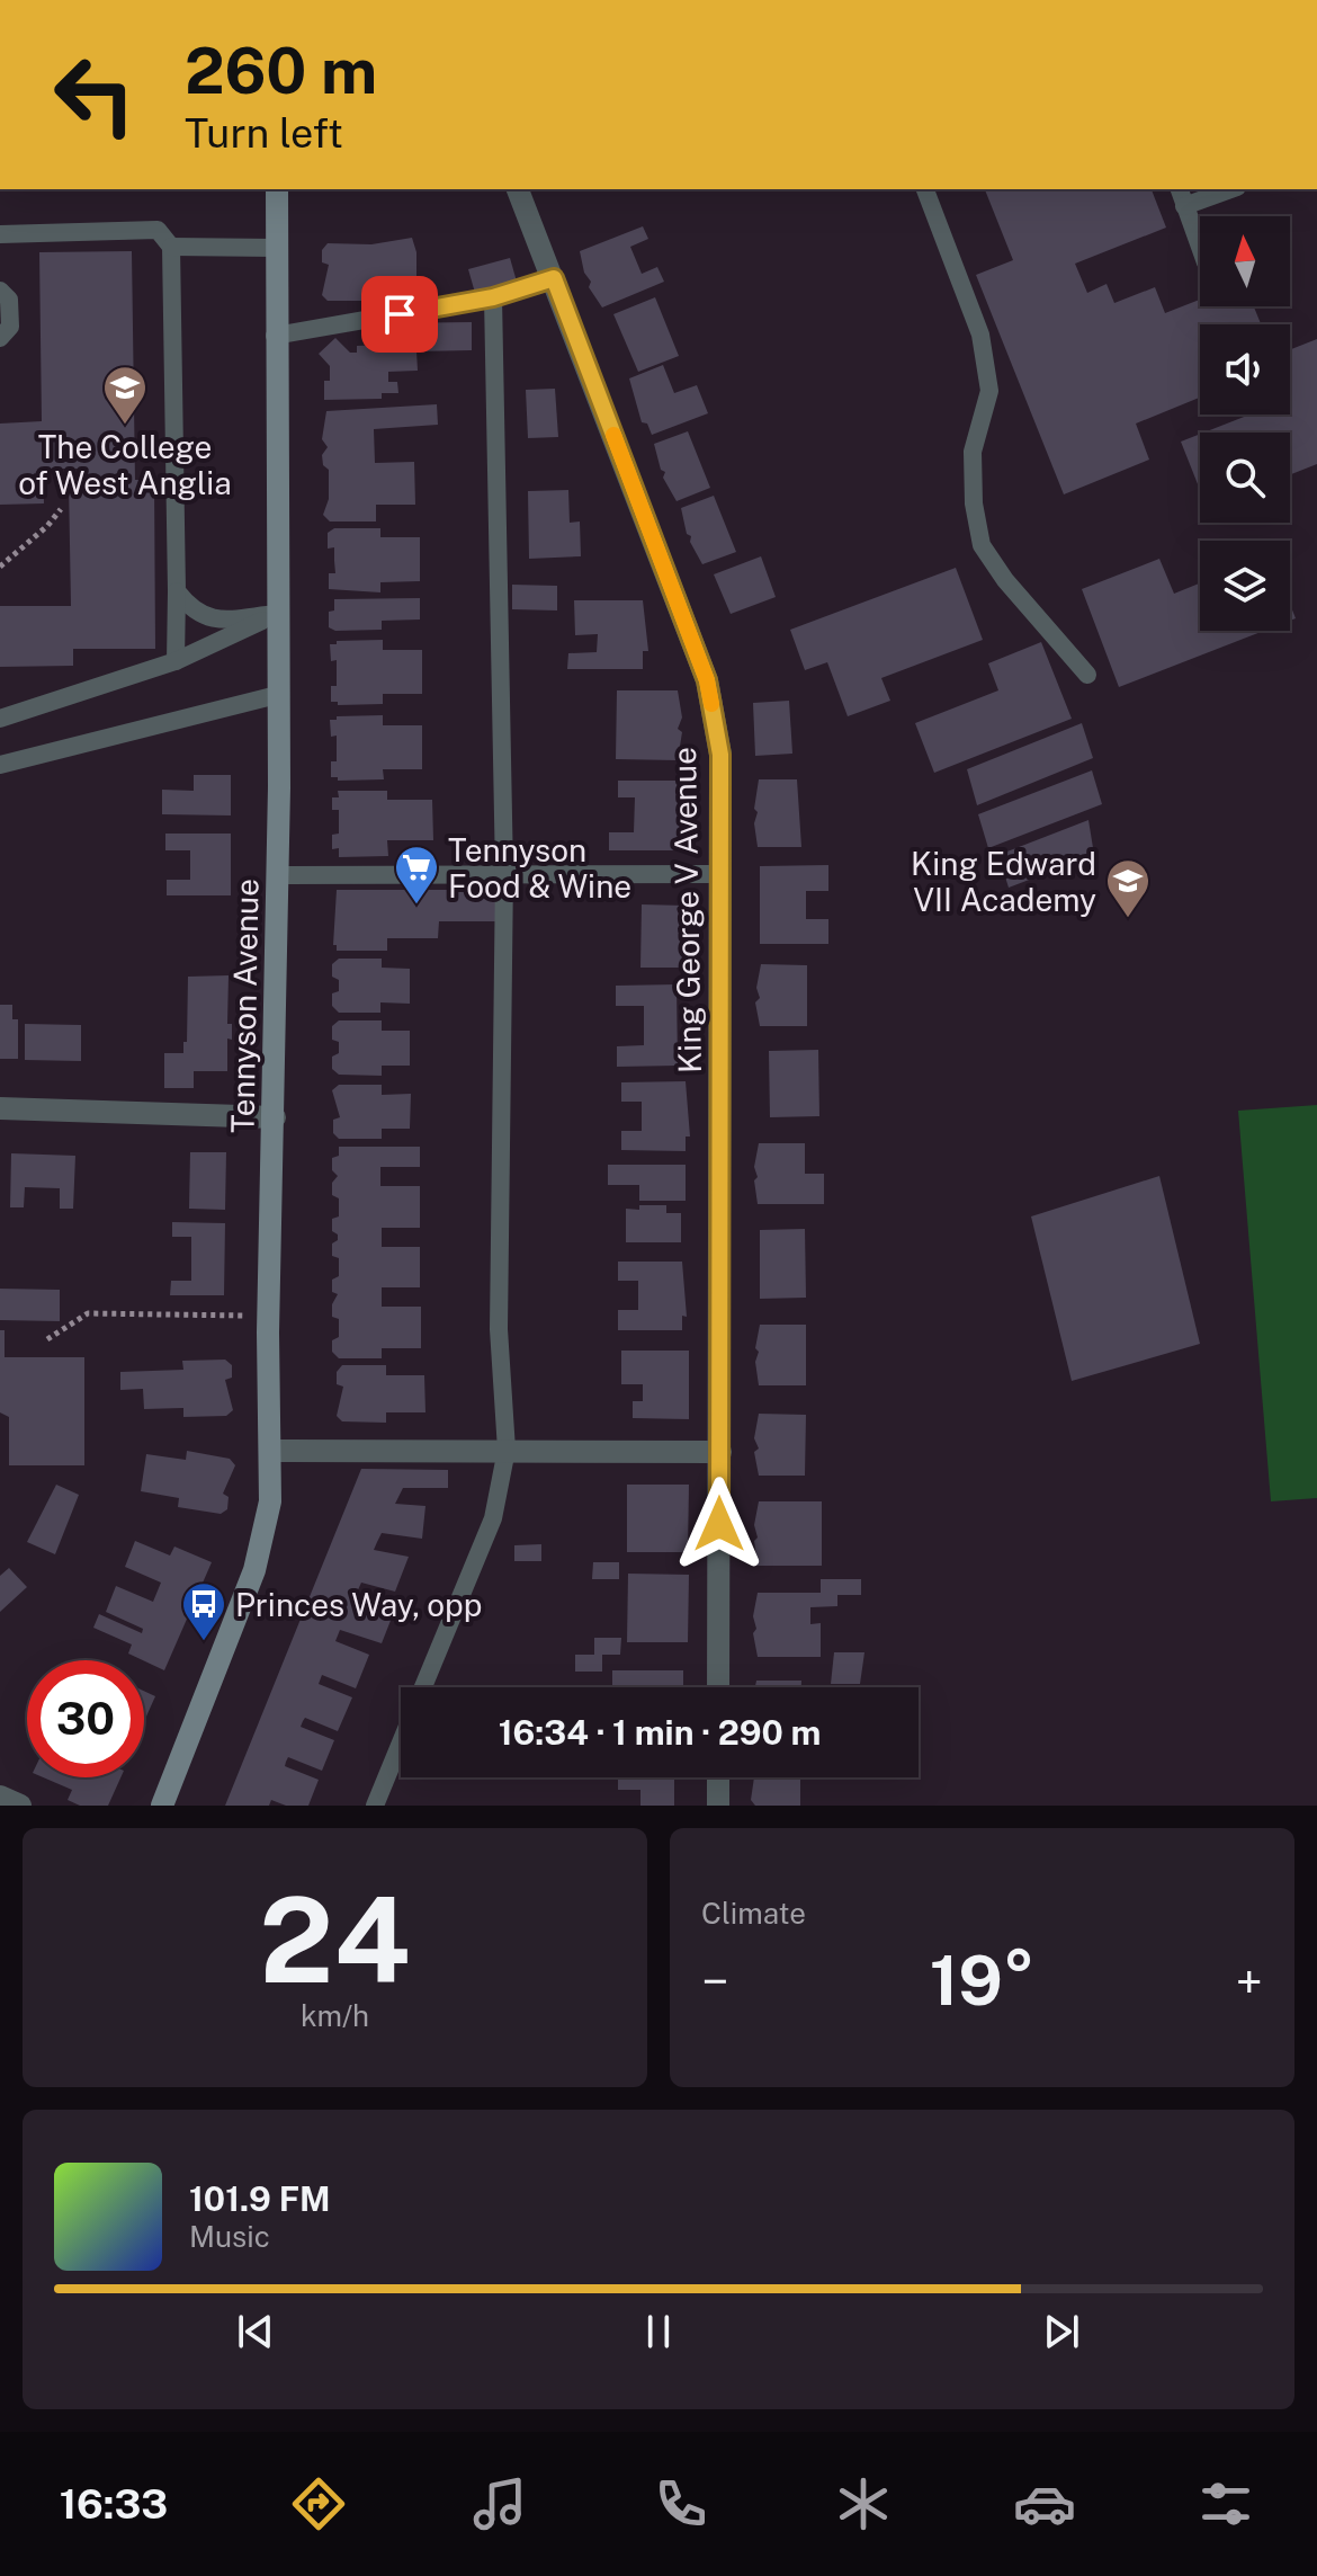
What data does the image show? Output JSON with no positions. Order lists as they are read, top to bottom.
{
  "streets": {
    "main road": ["Tennyson Avenue"],
    "street": ["King George V Avenue"]
  },
  "places": {
    "school or university": ["The College of West Anglia", "King Edward VII Academy"],
    "supermarket": ["Tennyson Food & Wine"],
    "bus stop": ["Princes Way, opp"]
  },
  "north": "top",
  "page": {
    "turn": ["260 m", "Turn left"],
    "limit": "30",
    "trip": "16:34 · 1 min · 290 m",
    "tile": [
      ["24", "km/h"],
      "Climate"
    ],
    "heat": ["−", "19°", "+"],
    "song": ["101.9 FM", "Music"],
    "tabs": "16:33"
  }
}
